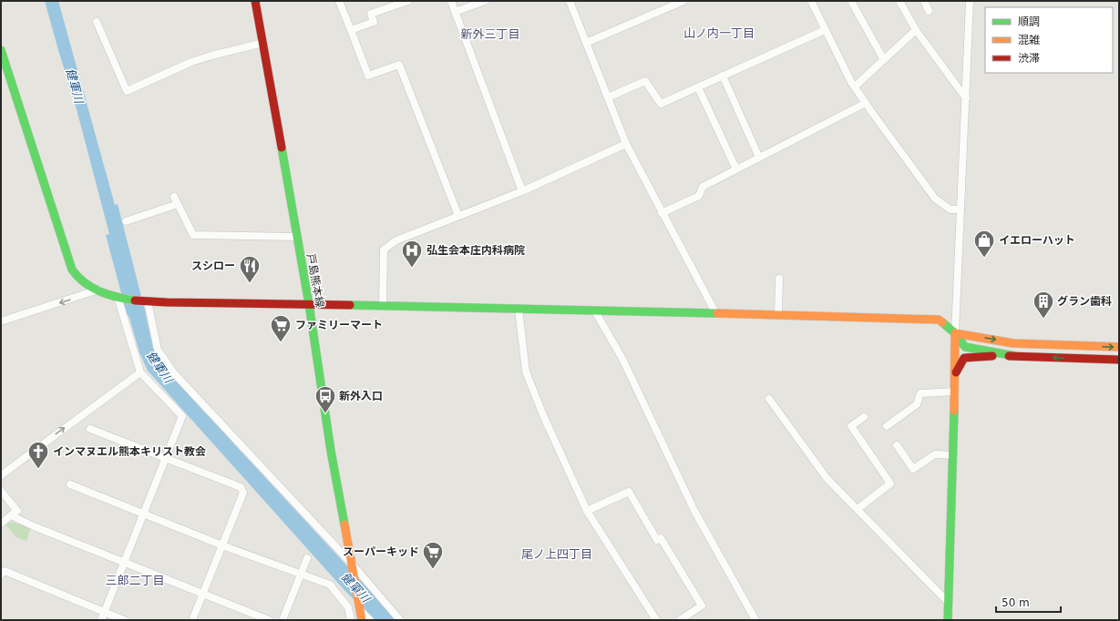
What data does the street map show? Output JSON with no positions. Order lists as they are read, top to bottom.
{
  "streets": {
    "street": ["戸島熊本線"]
  },
  "districts": [
    "山ノ内一丁目",
    "新外三丁目",
    "尾ノ上四丁目",
    "三郎二丁目"
  ],
  "water": ["健軍川"],
  "places": {
    "shop": ["イエローハット"],
    "hospital": ["弘生会本庄内科病院"],
    "restaurant": ["スシロー"],
    "building": ["グラン歯科"],
    "supermarket": ["ファミリーマート", "スーパーキッド"],
    "bus stop": ["新外入口"],
    "church": ["インマヌエル熊本キリスト教会"]
  },
  "legend": ["順調", "混雑", "渋滞"],
  "scale_bar": "50 m"
}
